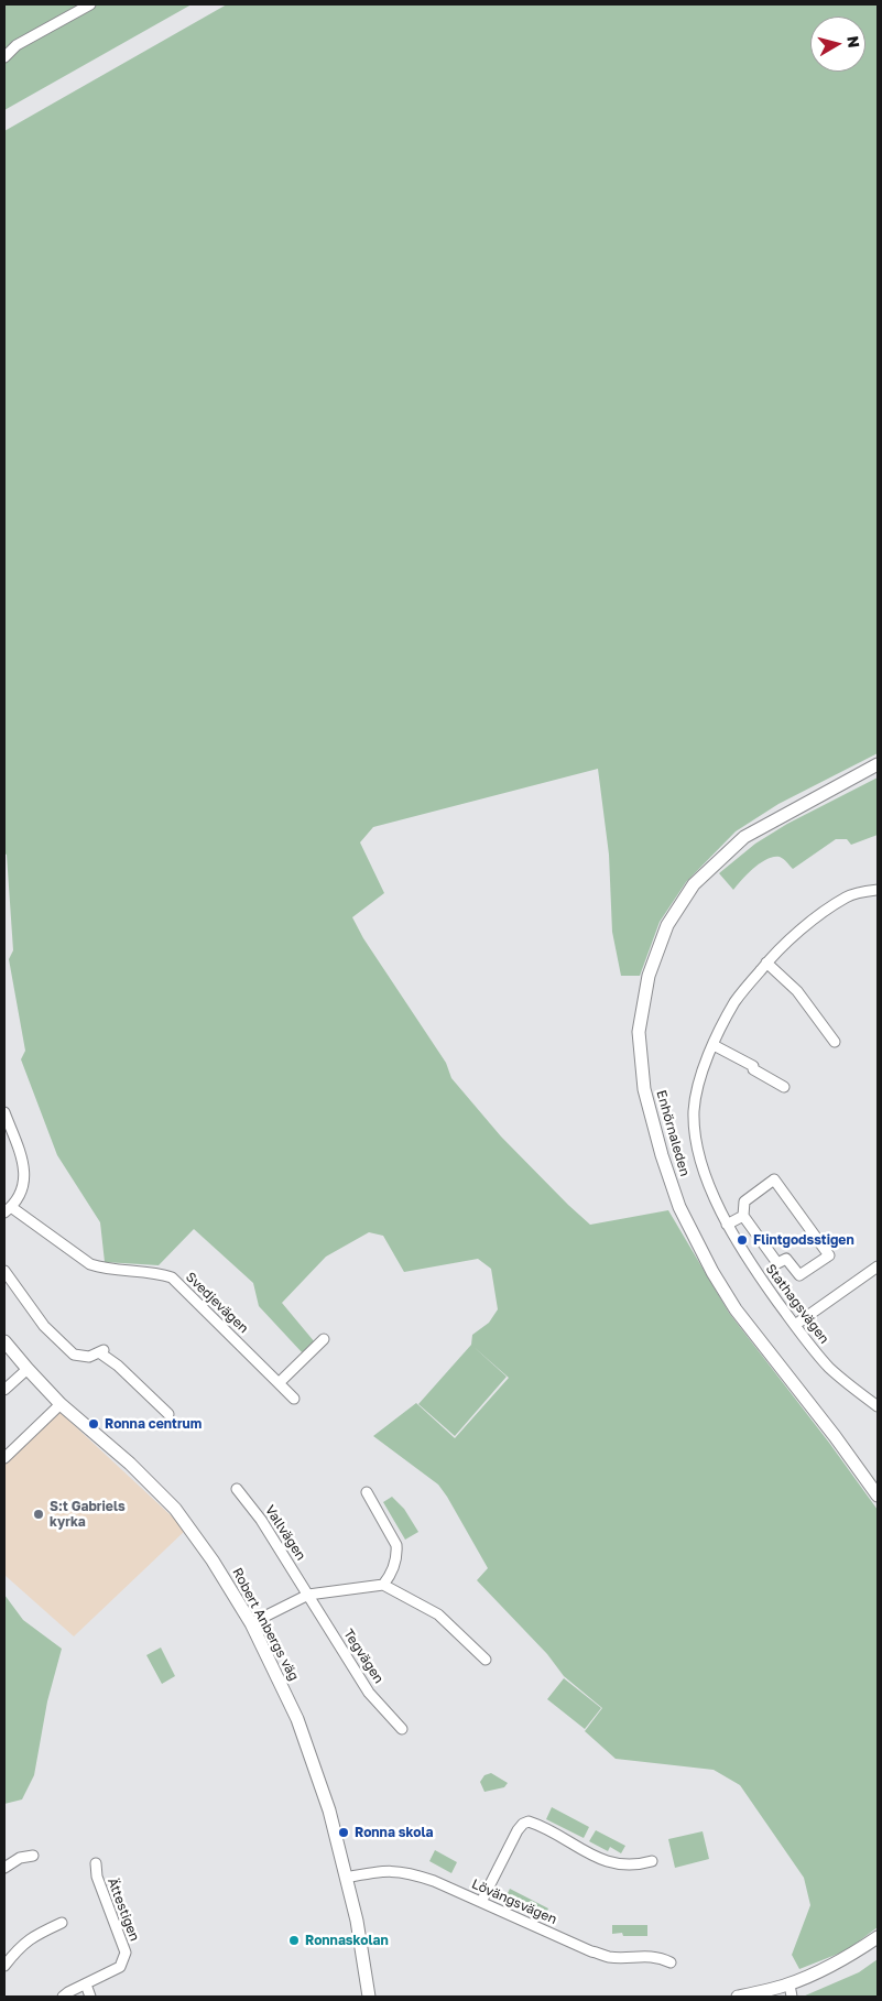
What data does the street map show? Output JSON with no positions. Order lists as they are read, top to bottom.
{
  "streets": {
    "street": [
      "Enhörnaleden",
      "Svedjevägen",
      "Stathagsvägen",
      "Vallvägen",
      "Robert Anbergs väg",
      "Tegvägen",
      "Lövängsvägen",
      "Ättestigen"
    ]
  },
  "crossings": [
    ["Vallvägen", "Tegvägen"],
    ["Robert Anbergs väg", "Lövängsvägen"]
  ],
  "places": [
    "Flintgodsstigen",
    "Ronna centrum",
    "S:t Gabriels kyrka",
    "Ronna skola",
    "Ronnaskolan"
  ],
  "north": "right"
}
